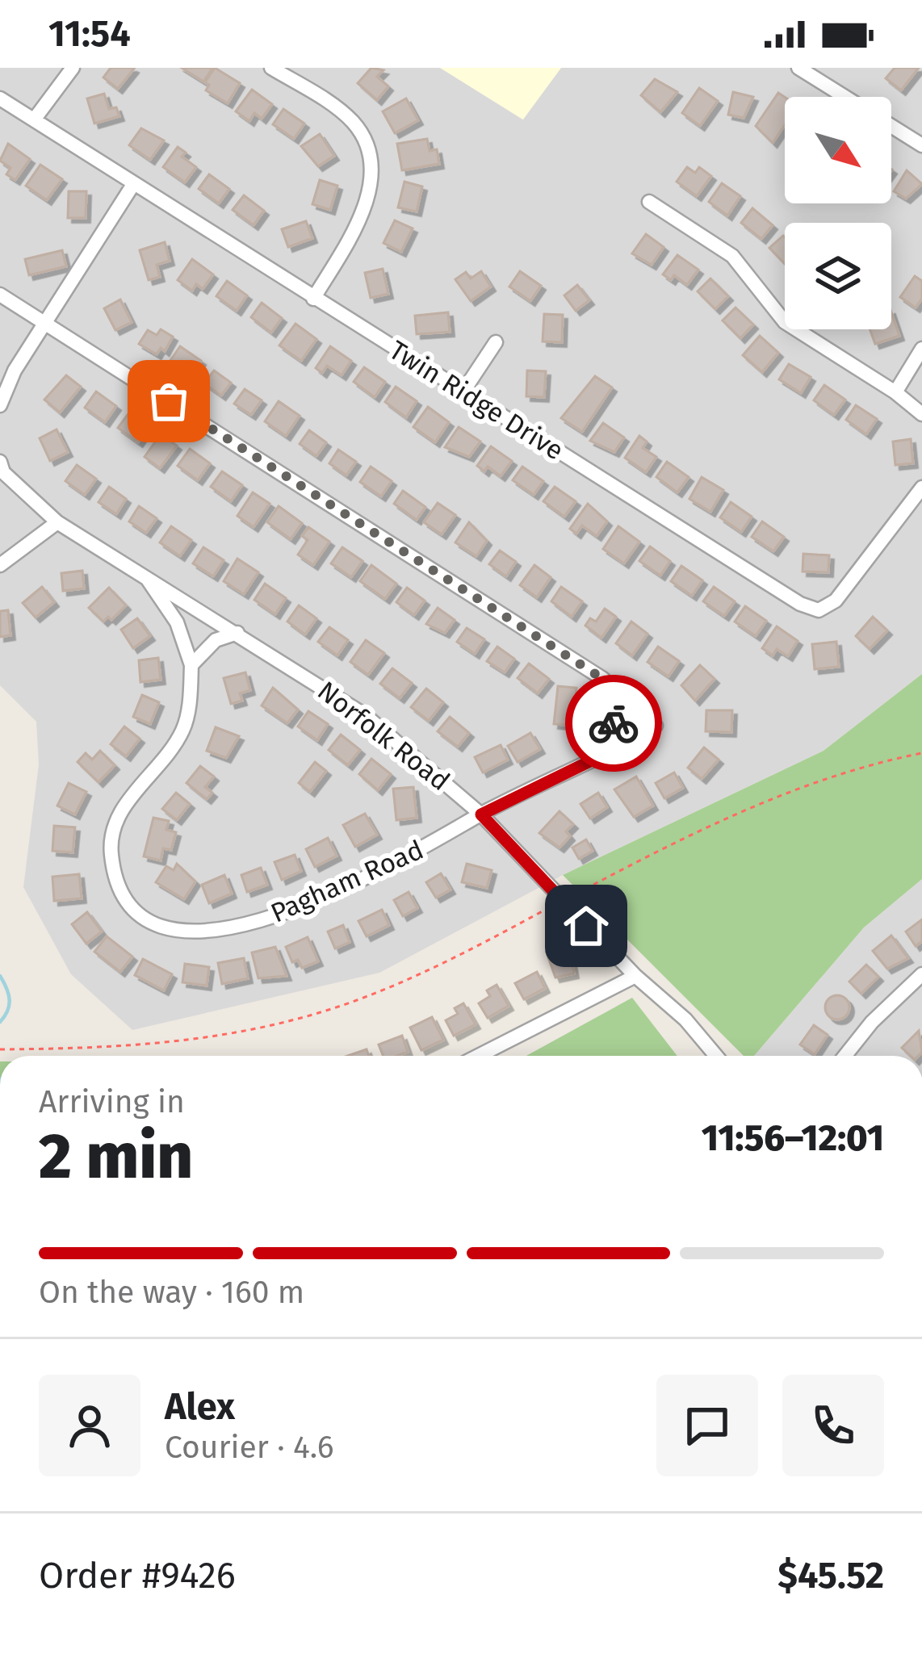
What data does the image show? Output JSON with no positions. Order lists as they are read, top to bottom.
{
  "streets": {
    "street": ["Twin Ridge Drive", "Norfolk Road", "Pagham Road"]
  },
  "crossings": [
    ["Norfolk Road", "Pagham Road"]
  ],
  "north": "bottom right",
  "page": {
    "status": "11:54",
    "heading": ["2 min", "Arriving in", "11:56–12:01"],
    "panel": [
      "Alex",
      "Courier · 4.6",
      "Order #9426",
      "$45.52"
    ],
    "bar": "On the way · 160 m"
  }
}
